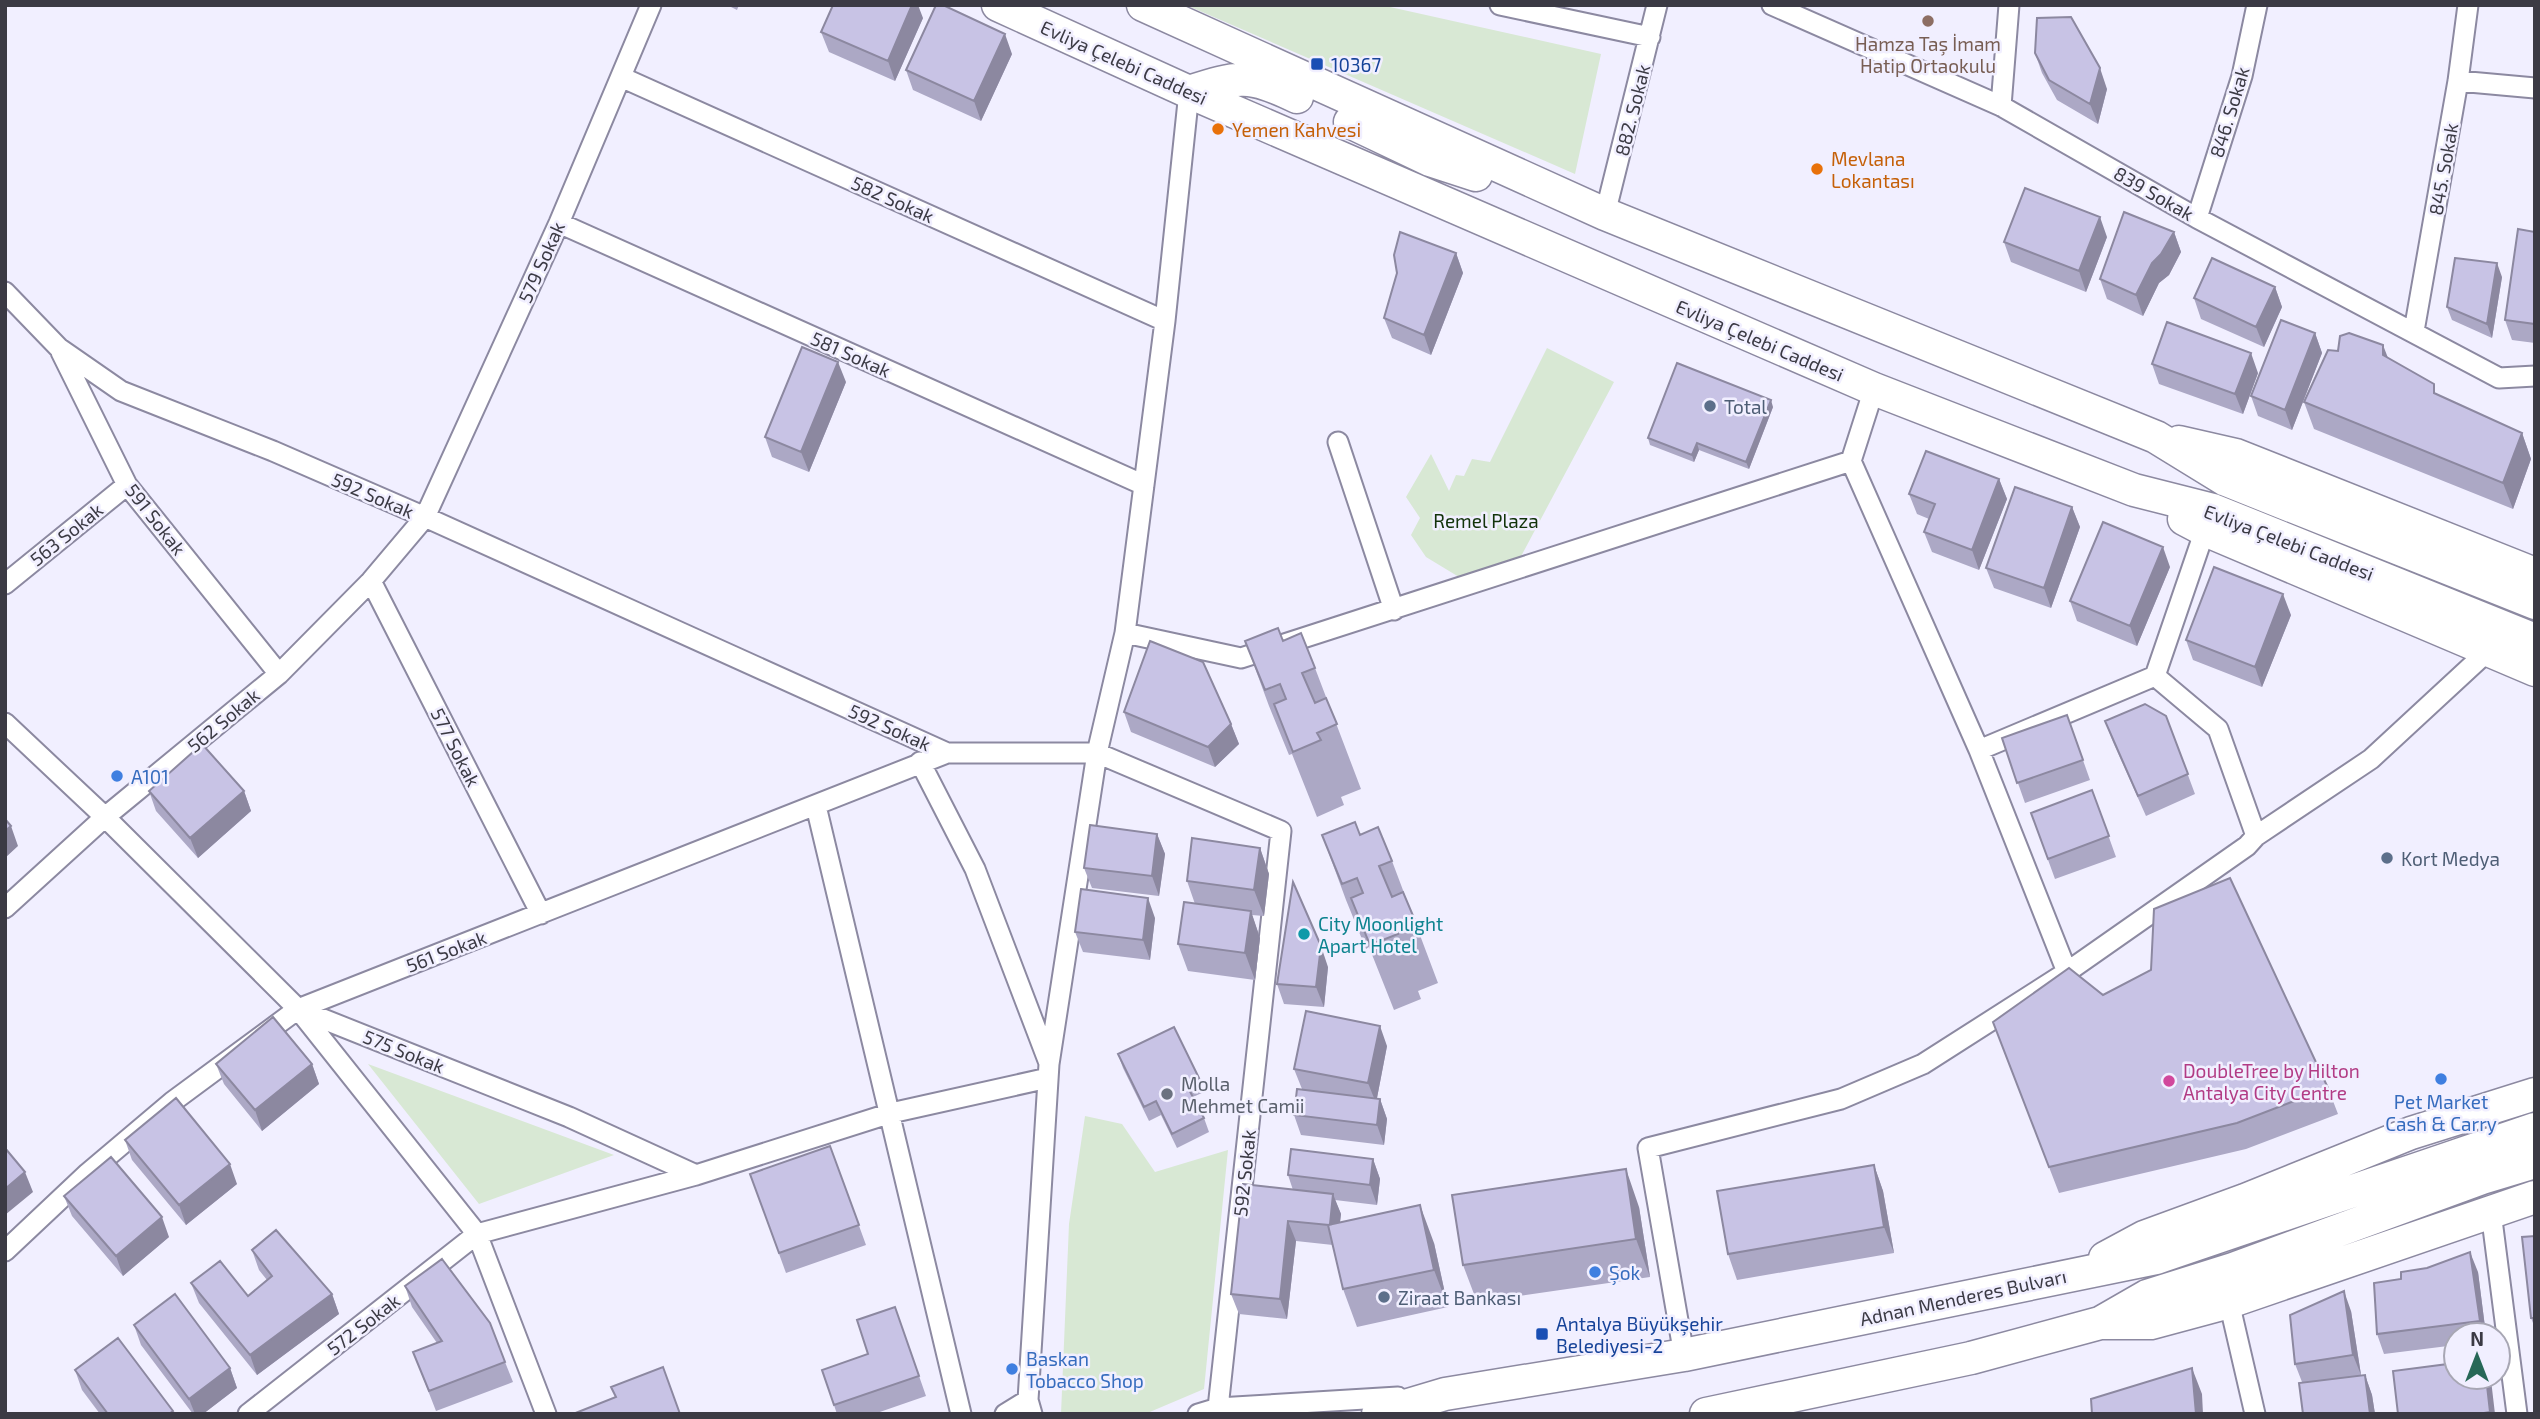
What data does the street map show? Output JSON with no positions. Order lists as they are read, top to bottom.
{
  "streets": {
    "main road": ["Evliya Çelebi Caddesi", "Adnan Menderes Bulvarı"],
    "street": [
      "882. Sokak",
      "846. Sokak",
      "845. Sokak",
      "839 Sokak",
      "582 Sokak",
      "579 Sokak",
      "581 Sokak",
      "592 Sokak",
      "591 Sokak",
      "563 Sokak",
      "562 Sokak",
      "577 Sokak",
      "561 Sokak",
      "575 Sokak",
      "572 Sokak"
    ]
  },
  "crossings": [
    ["Evliya Çelebi Caddesi", "882. Sokak"],
    ["846. Sokak", "839 Sokak"],
    ["845. Sokak", "839 Sokak"],
    ["582 Sokak", "579 Sokak"],
    ["579 Sokak", "581 Sokak"],
    ["579 Sokak", "592 Sokak"],
    ["579 Sokak", "562 Sokak"],
    ["592 Sokak", "591 Sokak"],
    ["592 Sokak", "562 Sokak"],
    ["592 Sokak", "561 Sokak"],
    ["591 Sokak", "563 Sokak"],
    ["591 Sokak", "562 Sokak"],
    ["562 Sokak", "577 Sokak"],
    ["562 Sokak", "575 Sokak"],
    ["577 Sokak", "561 Sokak"],
    ["561 Sokak", "575 Sokak"]
  ],
  "parks": ["Remel Plaza"],
  "places": {
    "other": [
      "Hamza Taş İmam Hatip Ortaokulu",
      "Yemen Kahvesi",
      "Mevlana Lokantası",
      "Total",
      "A101",
      "Kort Medya",
      "City Moonlight Apart Hotel",
      "Pet Market Cash & Carry",
      "DoubleTree by Hilton Antalya City Centre",
      "Molla Mehmet Camii",
      "Şok",
      "Ziraat Bankası",
      "Baskan Tobacco Shop"
    ],
    "transit": ["10367", "Antalya Büyükşehir Belediyesi-2"]
  },
  "north": "top"
}
